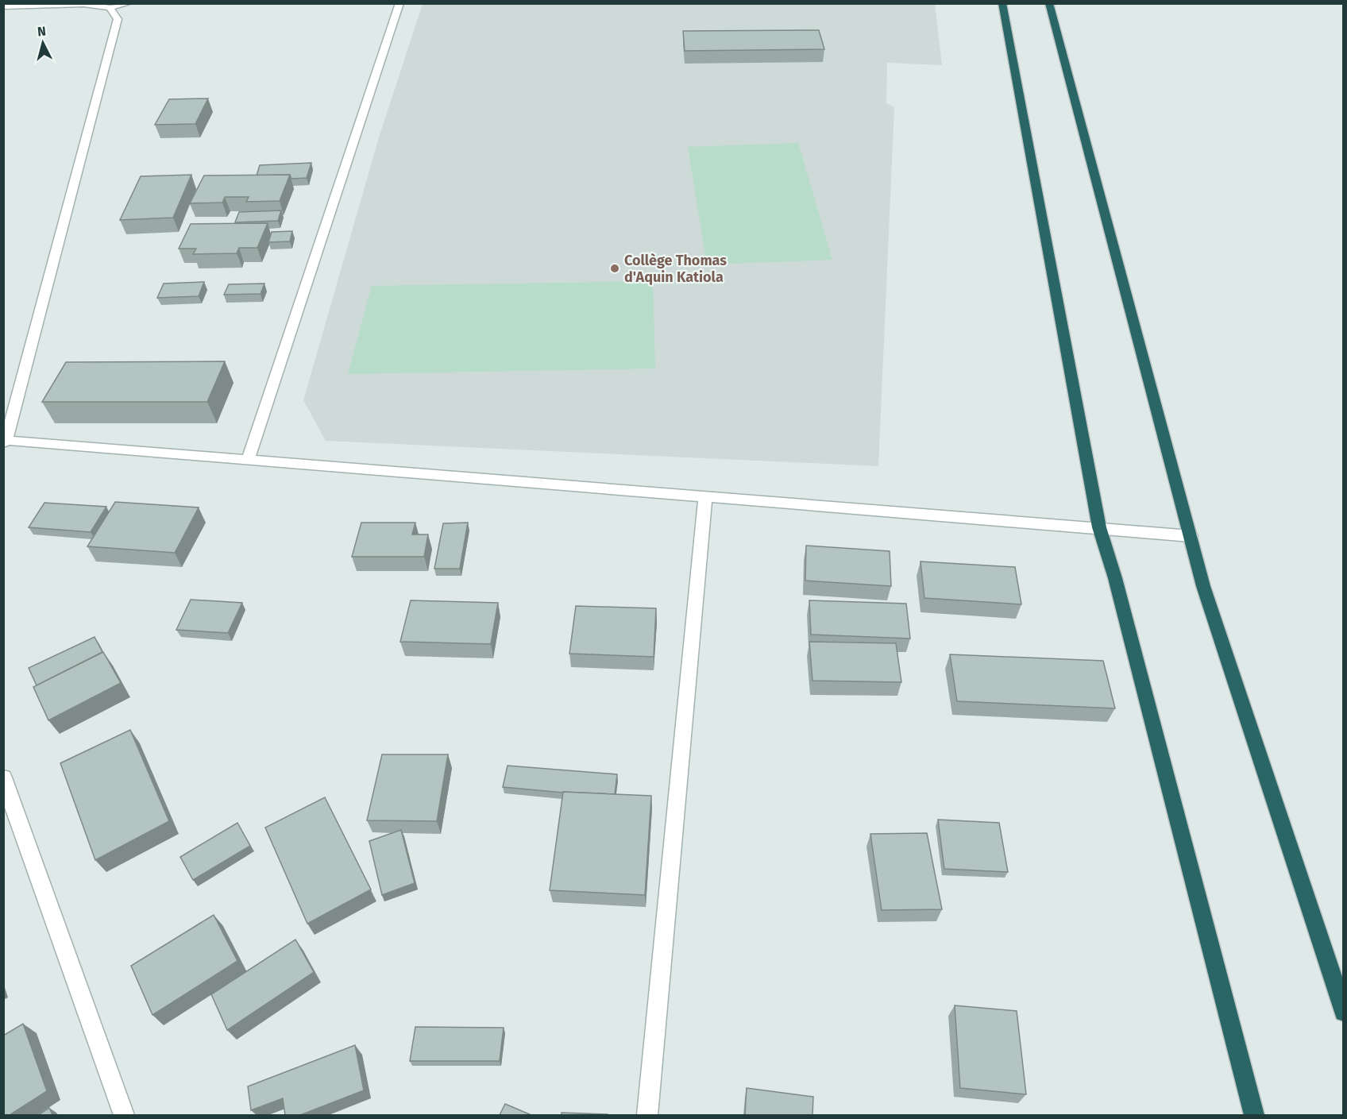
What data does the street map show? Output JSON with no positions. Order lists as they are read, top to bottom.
{
  "places": ["Collège Thomas d'Aquin Katiola"],
  "north": "top"
}
